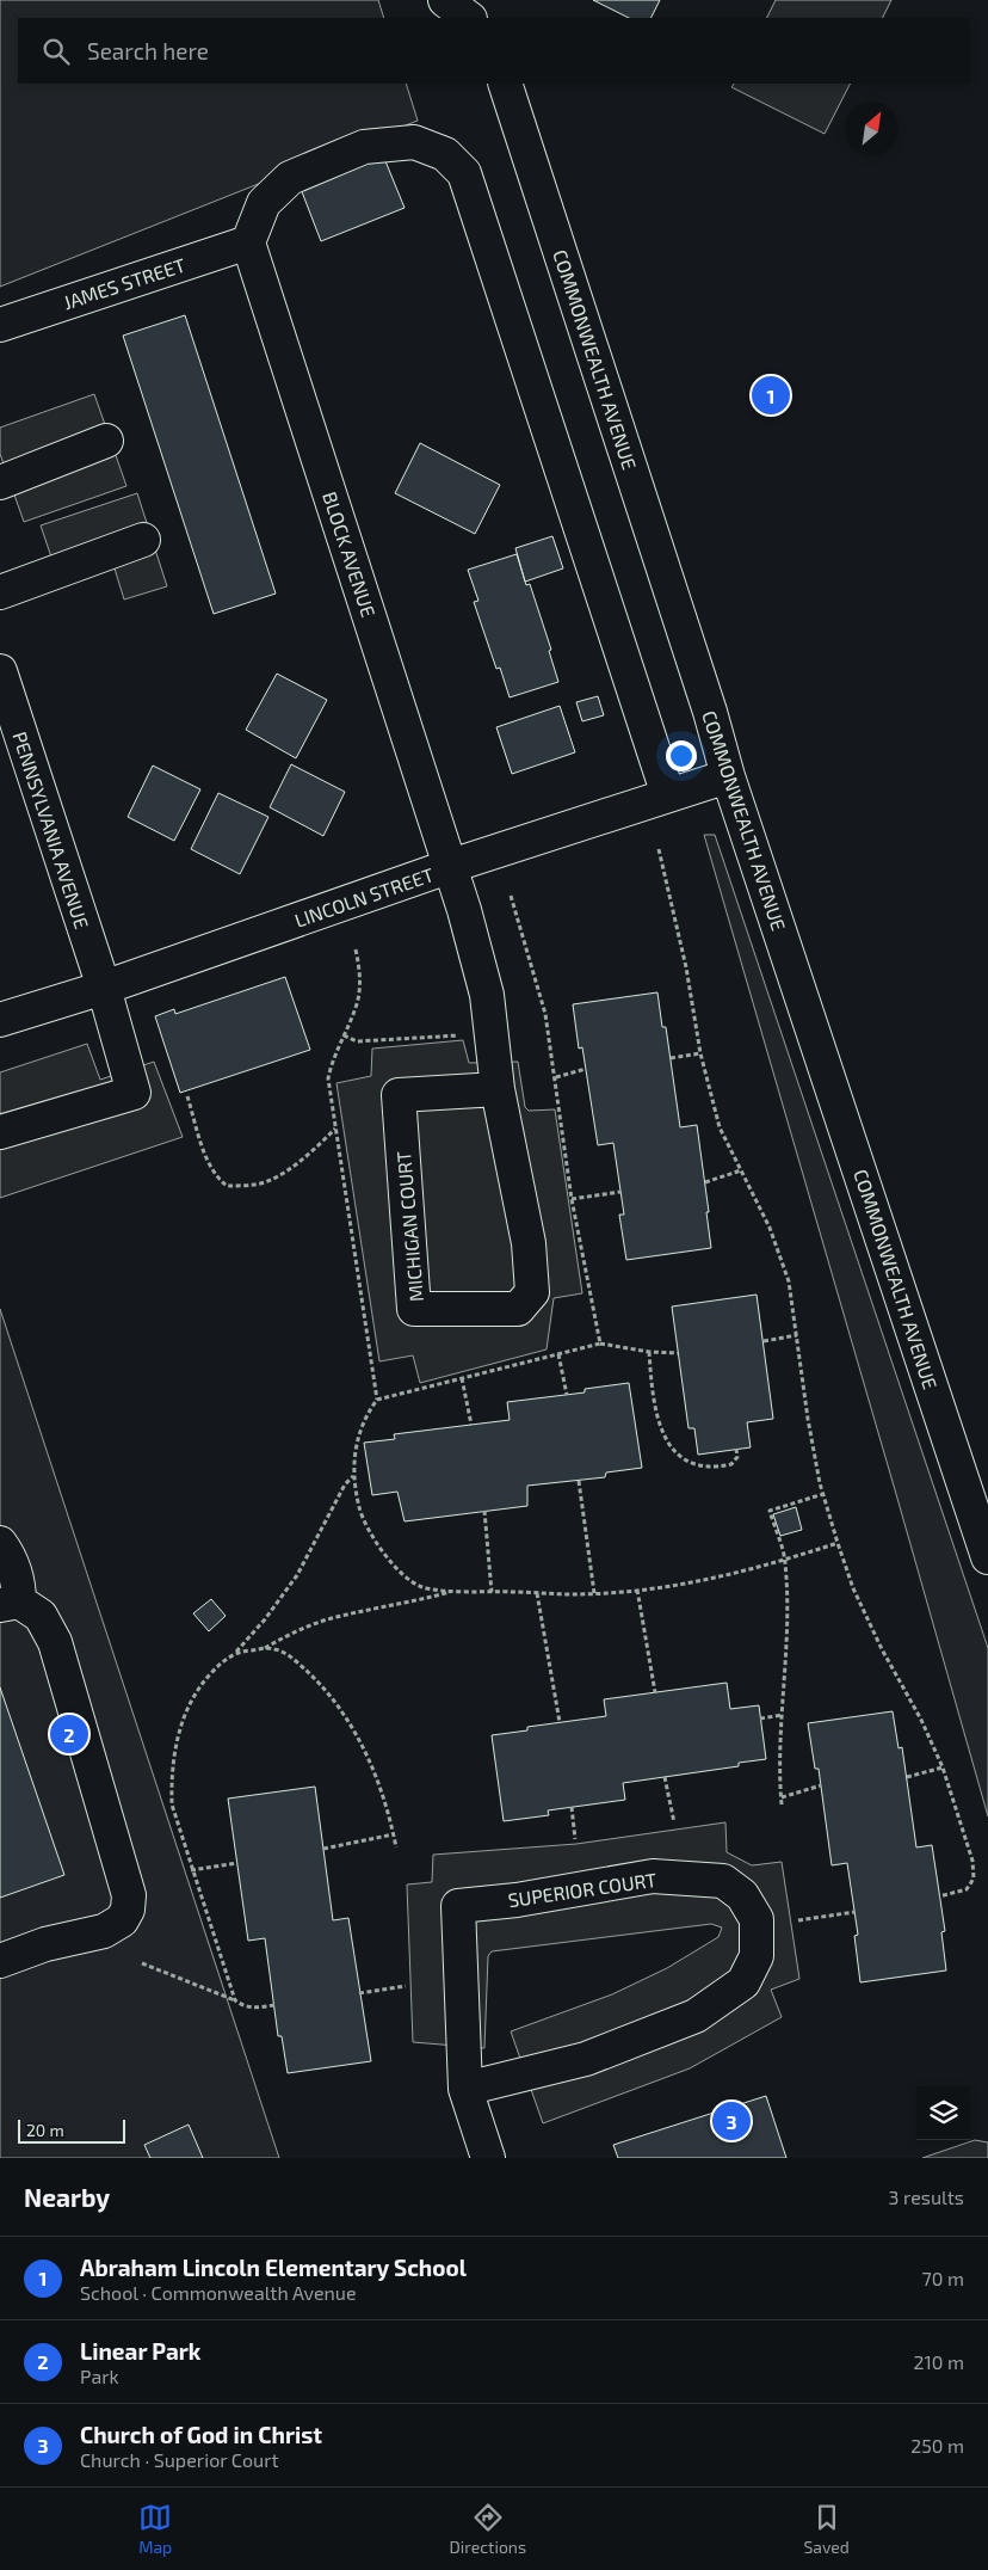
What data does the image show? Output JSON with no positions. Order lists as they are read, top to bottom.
{
  "streets": {
    "street": [
      "JAMES STREET",
      "COMMONWEALTH AVENUE",
      "BLOCK AVENUE",
      "PENNSYLVANIA AVENUE",
      "LINCOLN STREET",
      "MICHIGAN COURT",
      "SUPERIOR COURT"
    ]
  },
  "crossings": [
    ["JAMES STREET", "BLOCK AVENUE"],
    ["COMMONWEALTH AVENUE", "LINCOLN STREET"],
    ["BLOCK AVENUE", "LINCOLN STREET"],
    ["BLOCK AVENUE", "MICHIGAN COURT"],
    ["PENNSYLVANIA AVENUE", "LINCOLN STREET"],
    ["LINCOLN STREET", "MICHIGAN COURT"]
  ],
  "scale_bar": "20 m",
  "north": "top right",
  "page": {
    "search": "Search here",
    "pins": ["1", "2", "3"],
    "scale": "20 m",
    "heading": ["Nearby", "3 results"],
    "list": [
      {
        "mark": "1",
        "name": "Abraham Lincoln Elementary School",
        "note": "School · Commonwealth Avenue",
        "value": "70 m"
      },
      {
        "mark": "2",
        "name": "Linear Park",
        "note": "Park",
        "value": "210 m"
      },
      {
        "mark": "3",
        "name": "Church of God in Christ",
        "note": "Church · Superior Court",
        "value": "250 m"
      }
    ],
    "nav": ["Map", "Directions", "Saved"]
  }
}
